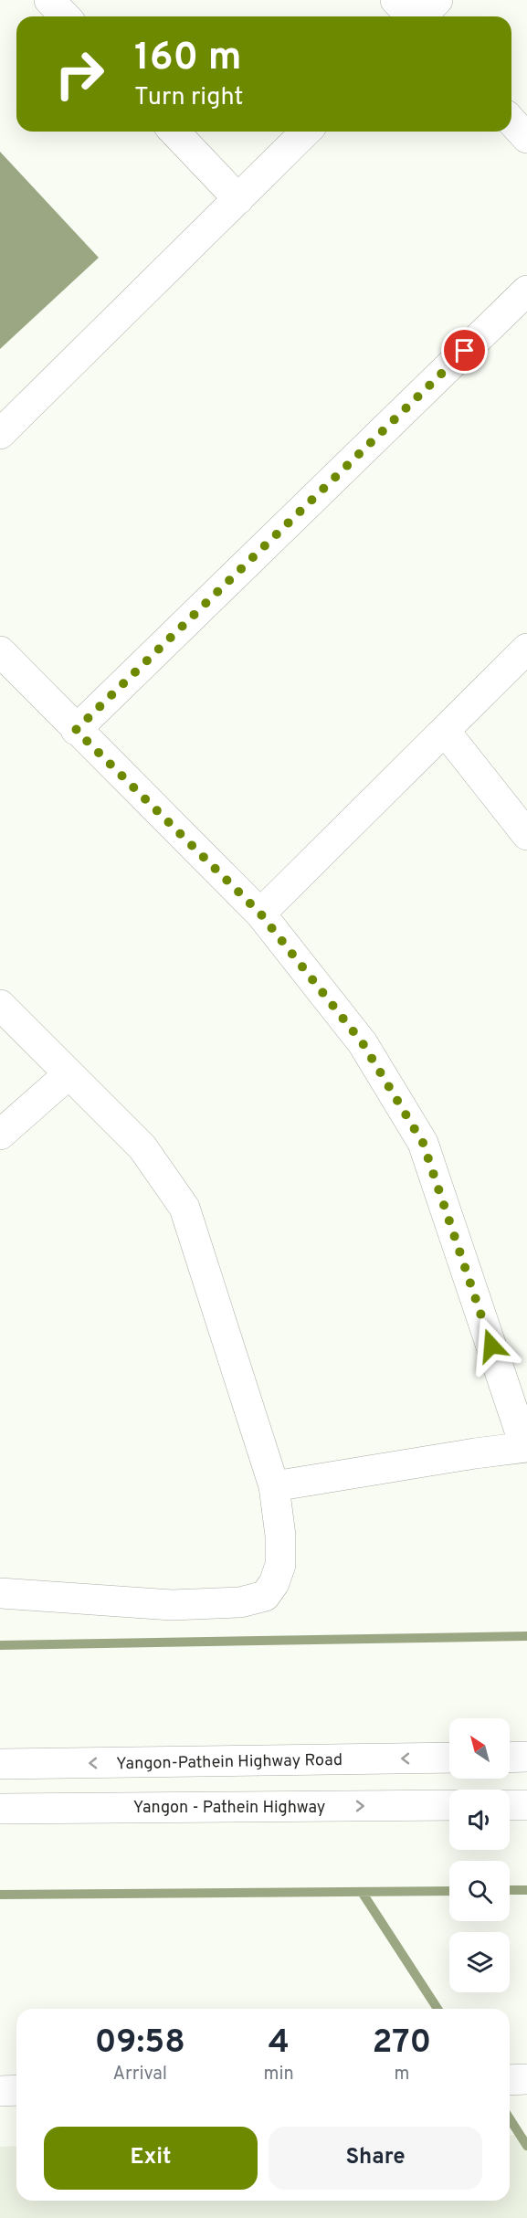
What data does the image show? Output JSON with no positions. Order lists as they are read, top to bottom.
{
  "streets": {
    "street": ["Yangon-Pathein Highway Road", "Yangon - Pathein Highway"]
  },
  "one_way": ["Yangon-Pathein Highway Road", "Yangon - Pathein Highway"],
  "north": "top left",
  "page": {
    "turn": ["160 m", "Turn right"],
    "eta": [
      "09:58",
      "Arrival",
      "4",
      "min",
      "270",
      "m"
    ],
    "buttons": ["Exit", "Share"]
  }
}
